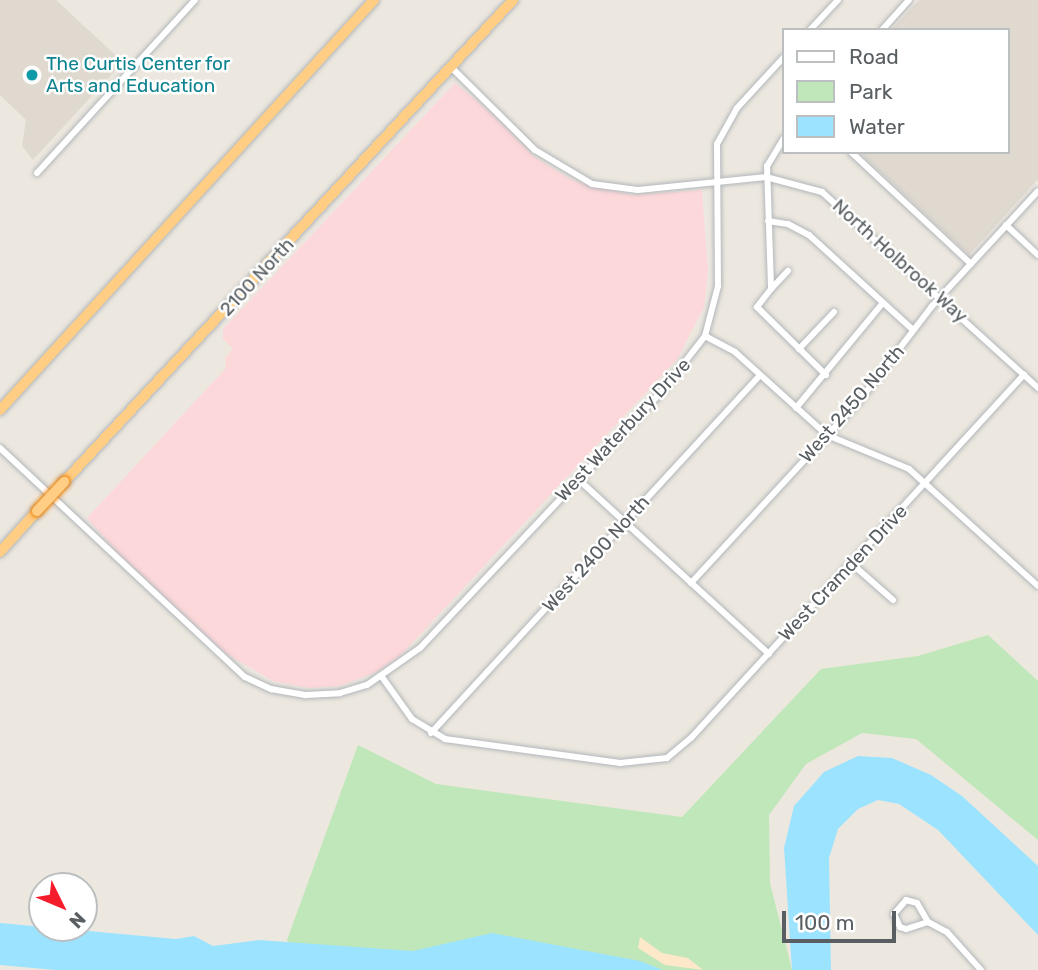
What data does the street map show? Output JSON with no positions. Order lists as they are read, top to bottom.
{
  "streets": {
    "highway": ["2100 North"],
    "street": [
      "North Holbrook Way",
      "West 2450 North",
      "West Waterbury Drive",
      "West 2400 North",
      "West Cramden Drive"
    ]
  },
  "crossings": [
    ["North Holbrook Way", "2100 North"],
    ["North Holbrook Way", "West 2450 North"],
    ["North Holbrook Way", "West Waterbury Drive"],
    ["North Holbrook Way", "West Cramden Drive"],
    ["West 2400 North", "West Cramden Drive"]
  ],
  "places": ["The Curtis Center for Arts and Education"],
  "legend": ["Road", "Park", "Water"],
  "scale_bar": "100 m",
  "north": "bottom right"
}
